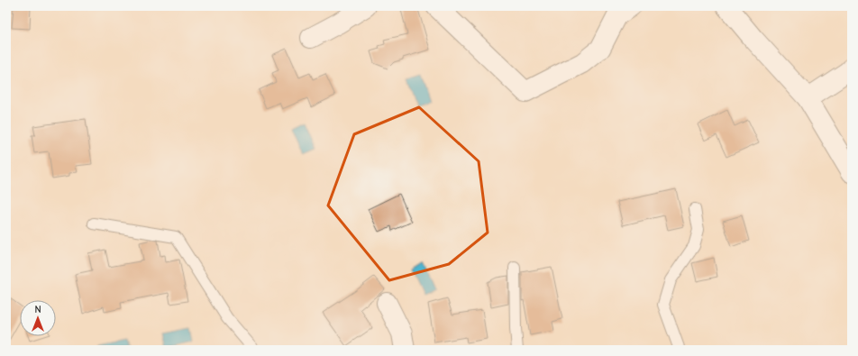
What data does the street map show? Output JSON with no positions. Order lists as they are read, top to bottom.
{
  "north": "top"
}
